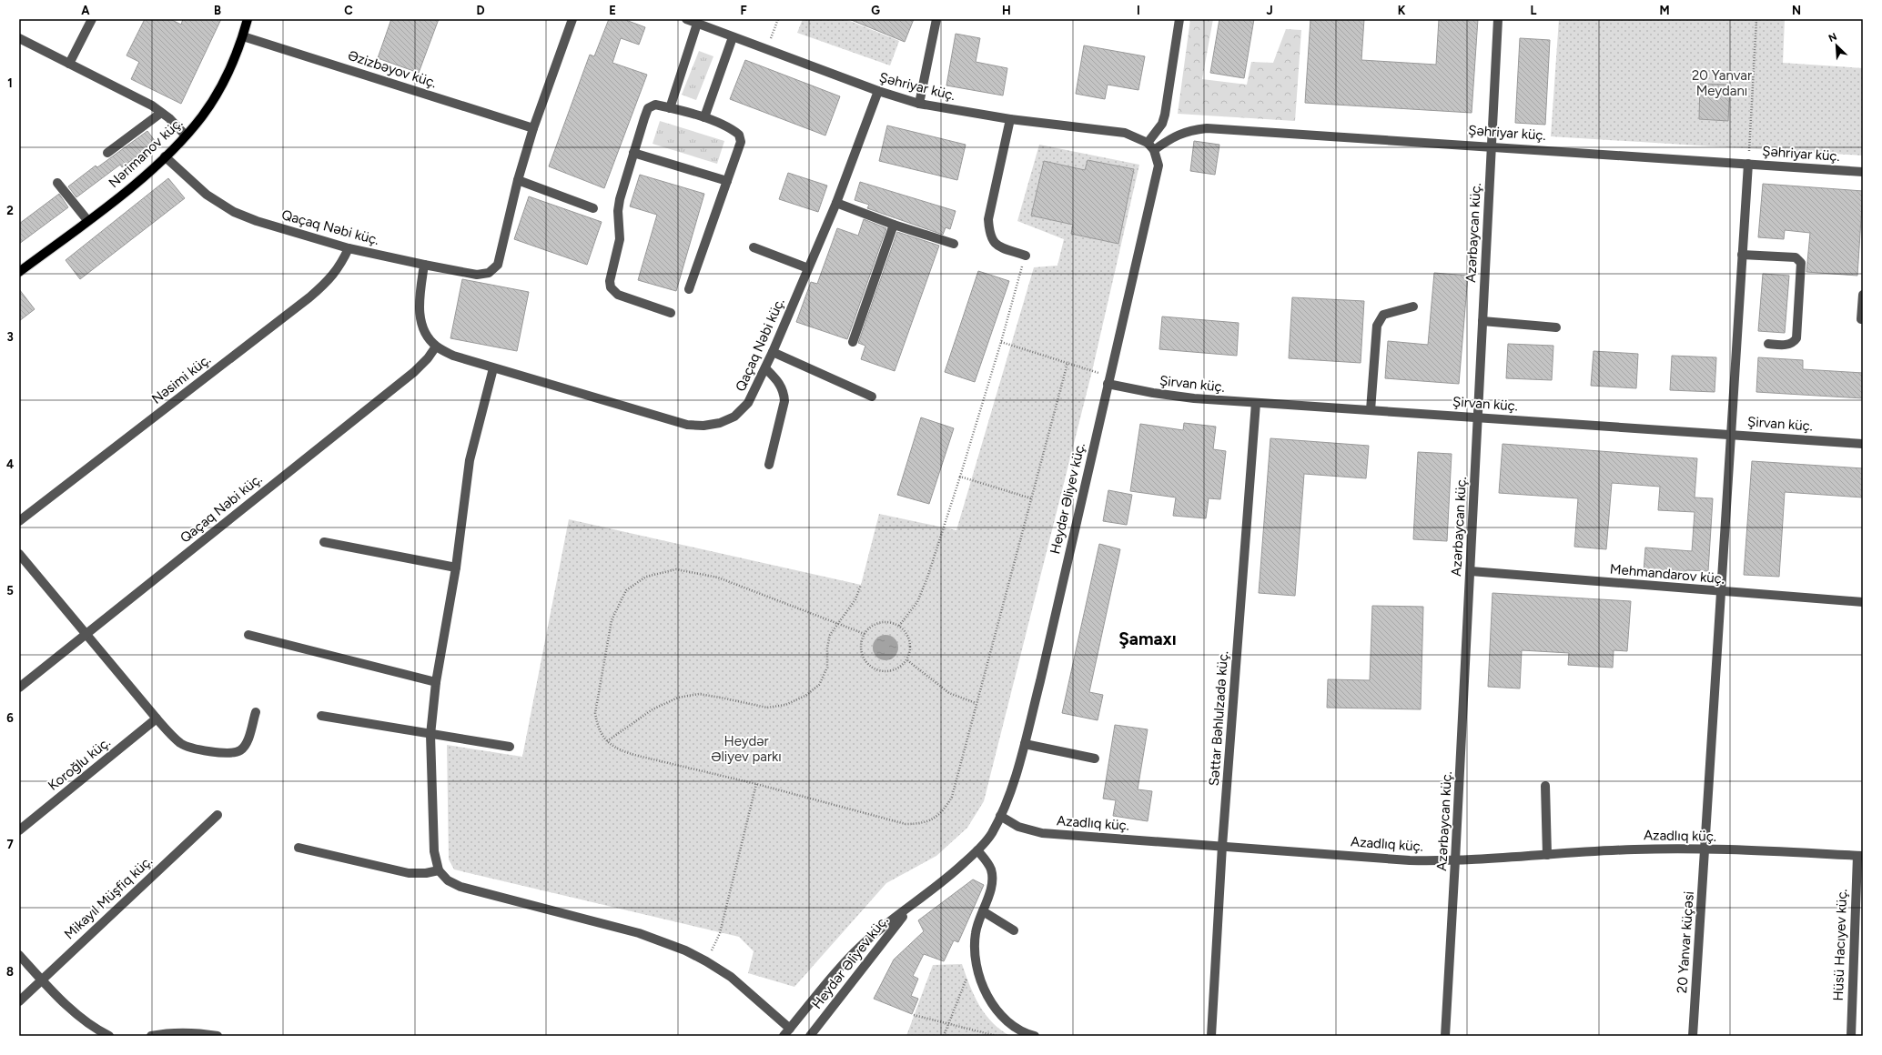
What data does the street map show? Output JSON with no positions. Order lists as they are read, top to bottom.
{
  "streets": {
    "main road": ["Nərimanov küç."],
    "street": [
      "Əzizbəyov küç.",
      "Şəhriyar küç.",
      "Qaçaq Nəbi küç.",
      "Azərbaycan küç.",
      "Nəsimi küç.",
      "Şirvan küç.",
      "Heydər Əliyev küç.",
      "Mehmandarov küç.",
      "Səttar Bəhlulzadə küç.",
      "Koroğlu küç.",
      "Azadlıq küç.",
      "Mikayıl Müşfiq küç.",
      "20 Yanvar küçəsi",
      "Hüsü Hacıyev küç."
    ]
  },
  "crossings": [
    ["Əzizbəyov küç.", "Nərimanov küç."],
    ["Şəhriyar küç.", "Qaçaq Nəbi küç."],
    ["Şəhriyar küç.", "Azərbaycan küç."],
    ["Şəhriyar küç.", "Heydər Əliyev küç."],
    ["Şəhriyar küç.", "20 Yanvar küçəsi"],
    ["Nərimanov küç.", "Qaçaq Nəbi küç."],
    ["Qaçaq Nəbi küç.", "Nəsimi küç."],
    ["Azərbaycan küç.", "Şirvan küç."],
    ["Azərbaycan küç.", "Mehmandarov küç."],
    ["Azərbaycan küç.", "Azadlıq küç."],
    ["Şirvan küç.", "Heydər Əliyev küç."],
    ["Şirvan küç.", "Səttar Bəhlulzadə küç."],
    ["Şirvan küç.", "20 Yanvar küçəsi"],
    ["Heydər Əliyev küç.", "Azadlıq küç."],
    ["Mehmandarov küç.", "20 Yanvar küçəsi"],
    ["Səttar Bəhlulzadə küç.", "Azadlıq küç."],
    ["Azadlıq küç.", "20 Yanvar küçəsi"],
    ["Azadlıq küç.", "Hüsü Hacıyev küç."]
  ],
  "districts": ["Şamaxı"],
  "parks": ["20 Yanvar Meydanı", "Heydər Əliyev parkı"],
  "north": "top left",
  "grid": {
    "columns": [
      "A",
      "B",
      "C",
      "D",
      "E",
      "F",
      "G",
      "H",
      "I",
      "J",
      "K",
      "L",
      "M",
      "N"
    ],
    "rows": [
      "1",
      "2",
      "3",
      "4",
      "5",
      "6",
      "7",
      "8"
    ]
  }
}
